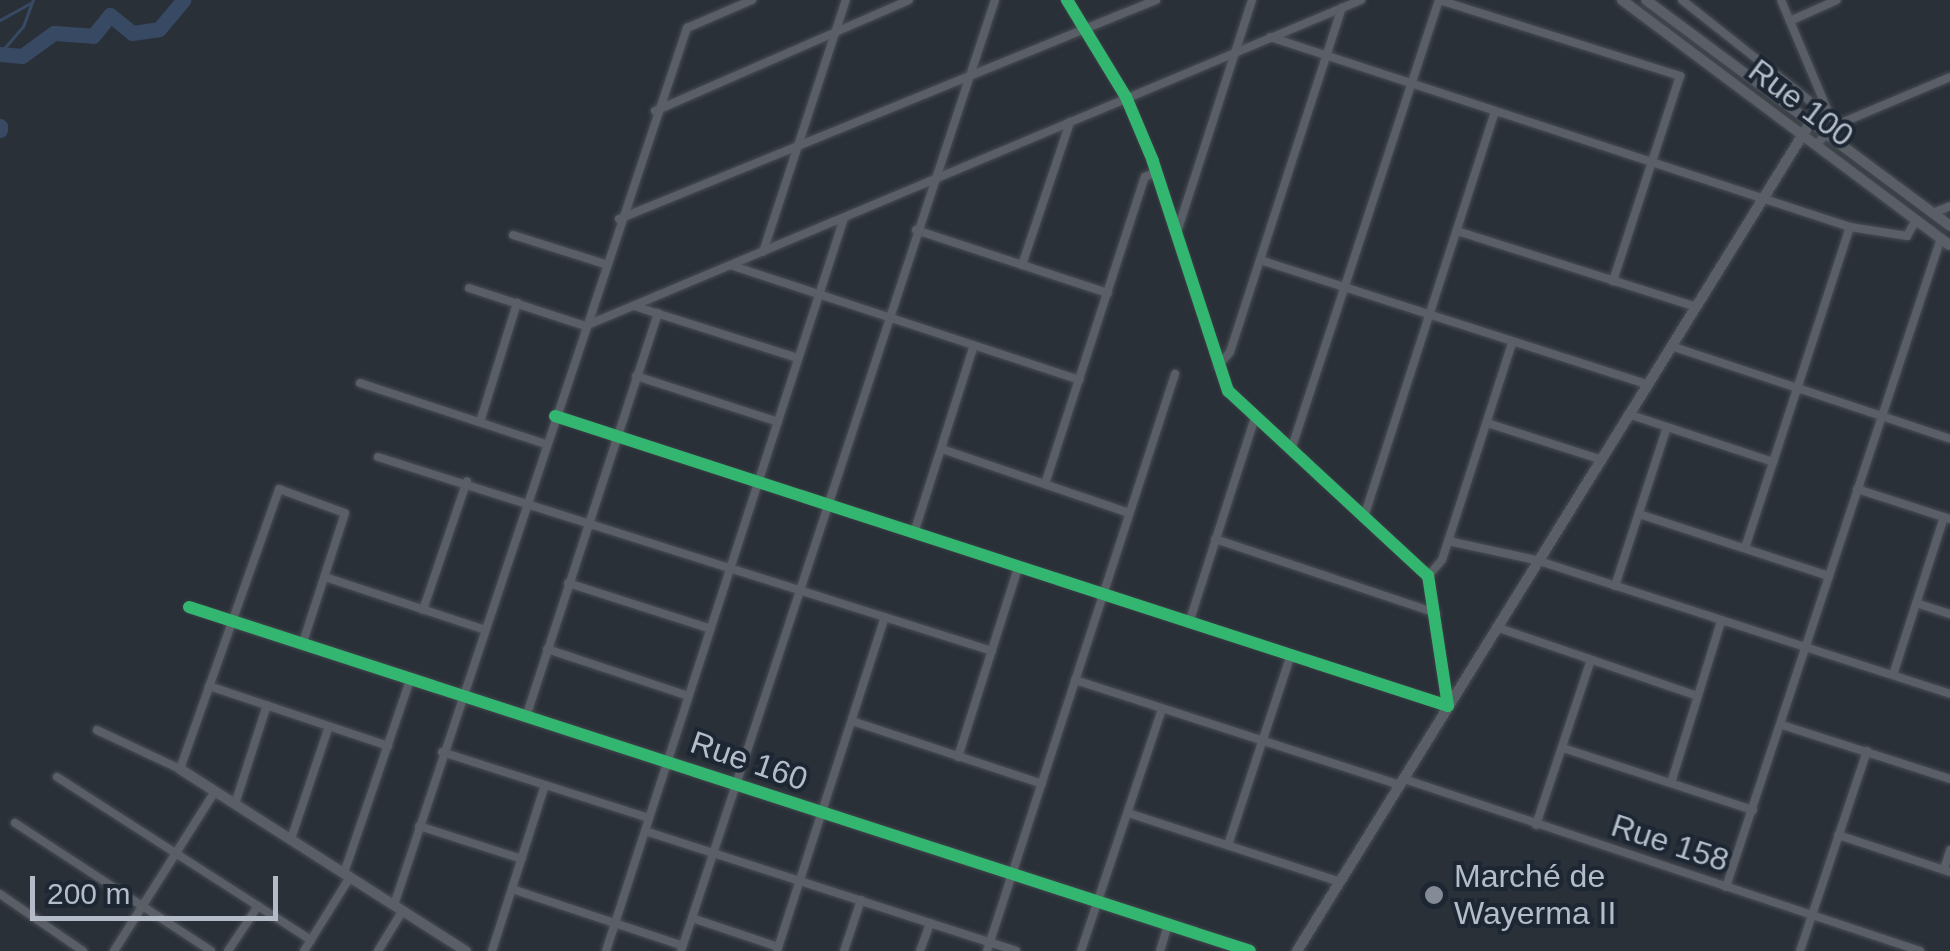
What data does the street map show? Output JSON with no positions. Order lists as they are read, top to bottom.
{
  "streets": {
    "street": ["Rue 100", "Rue 160", "Rue 158"]
  },
  "places": ["Marché de Wayerma II"],
  "scale_bar": "200 m"
}
